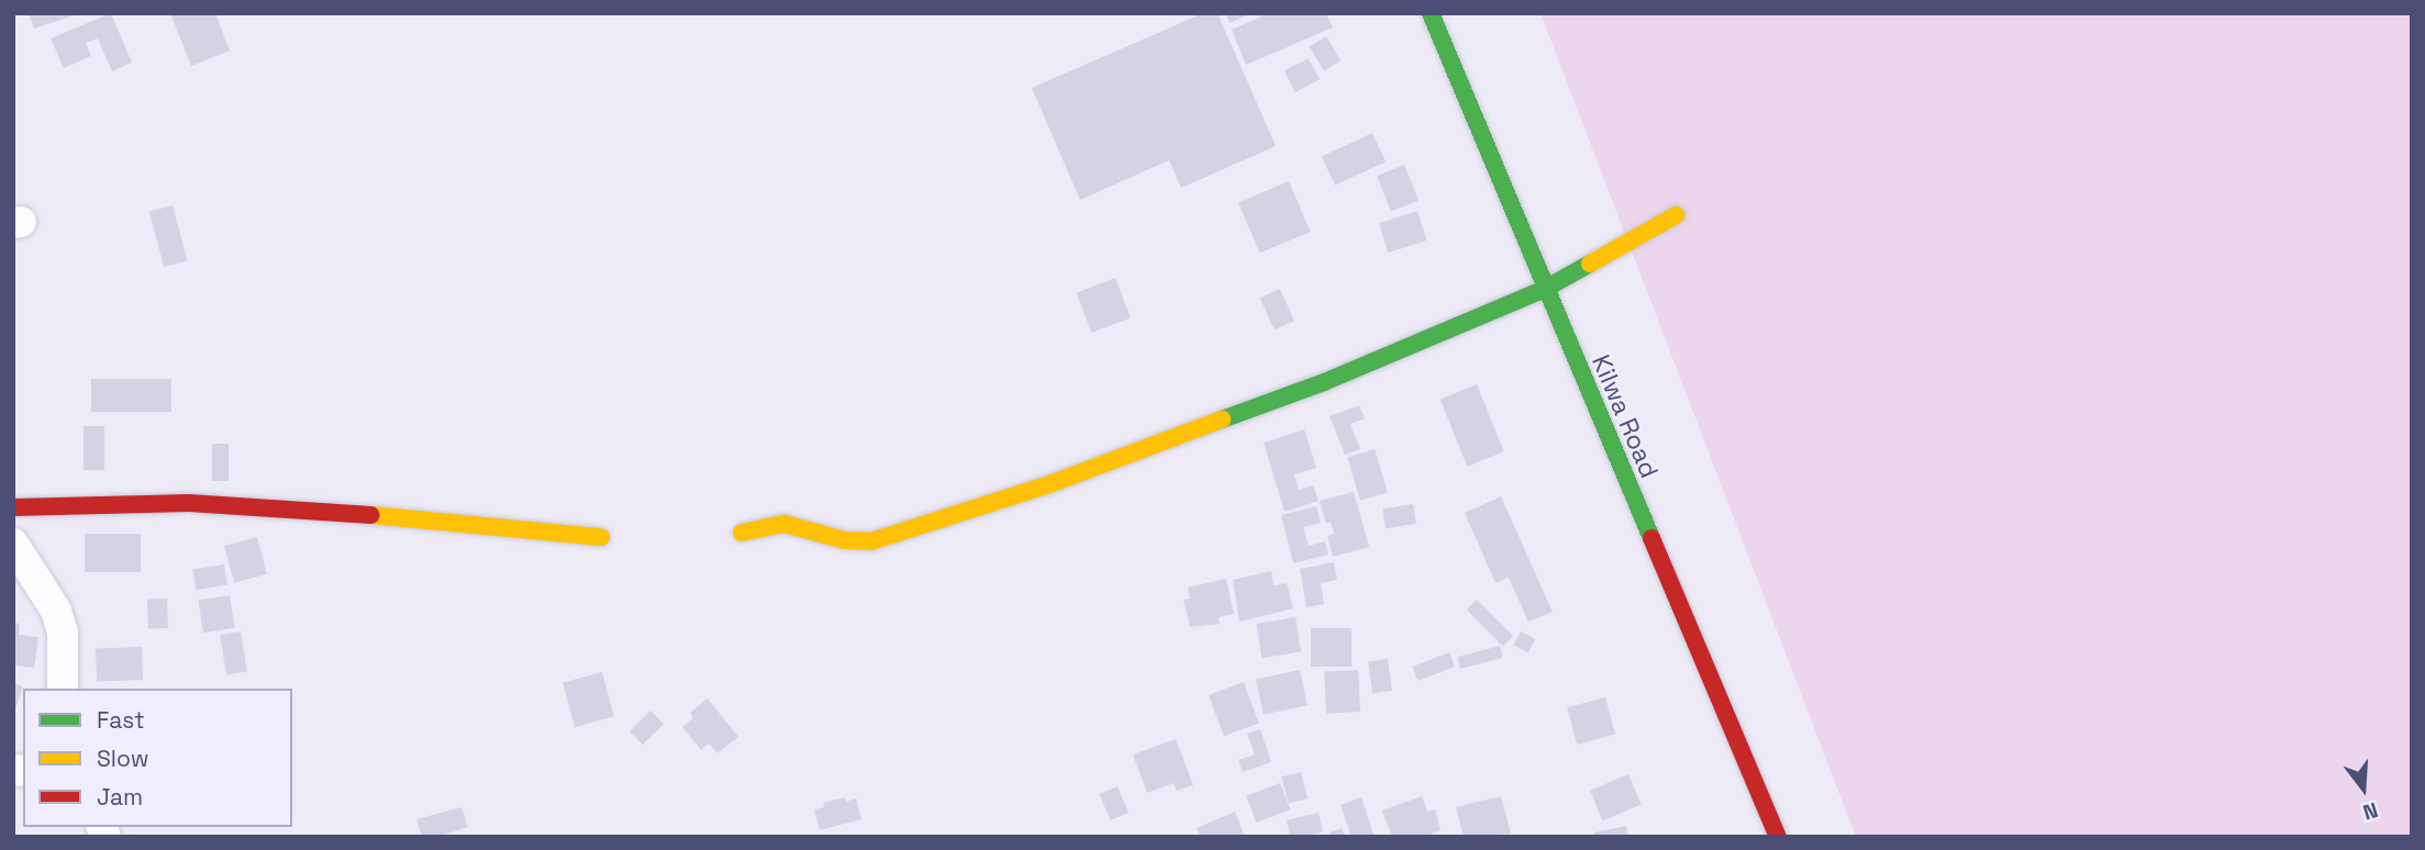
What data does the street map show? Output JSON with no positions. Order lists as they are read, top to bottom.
{
  "streets": {
    "main road": ["Kilwa Road"]
  },
  "legend": ["Fast", "Slow", "Jam"],
  "north": "bottom"
}
